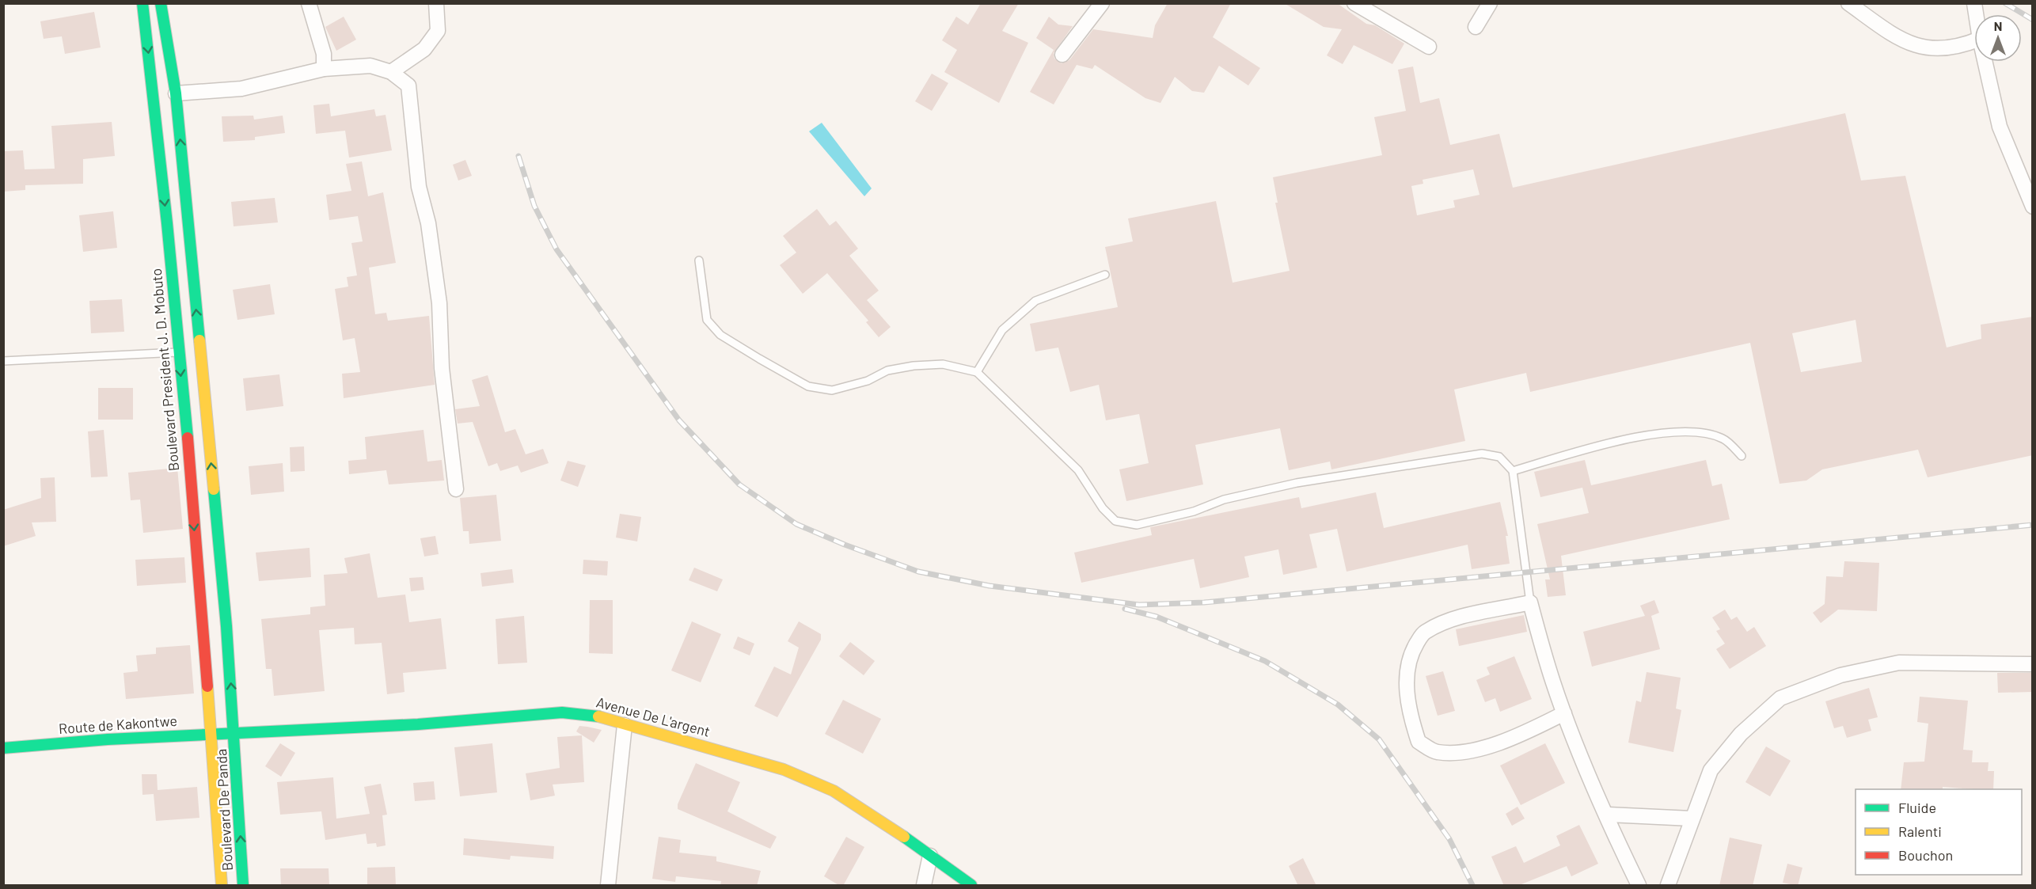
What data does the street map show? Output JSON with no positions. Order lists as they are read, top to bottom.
{
  "streets": {
    "street": [
      "Boulevard President J. D. Mobuto",
      "Avenue De L'argent",
      "Route de Kakontwe",
      "Boulevard De Panda"
    ]
  },
  "crossings": [
    ["Boulevard President J. D. Mobuto", "Route de Kakontwe"],
    ["Boulevard President J. D. Mobuto", "Boulevard De Panda"],
    ["Avenue De L'argent", "Route de Kakontwe"],
    ["Avenue De L'argent", "Boulevard De Panda"],
    ["Route de Kakontwe", "Boulevard De Panda"]
  ],
  "legend": ["Fluide", "Ralenti", "Bouchon"],
  "north": "top"
}
